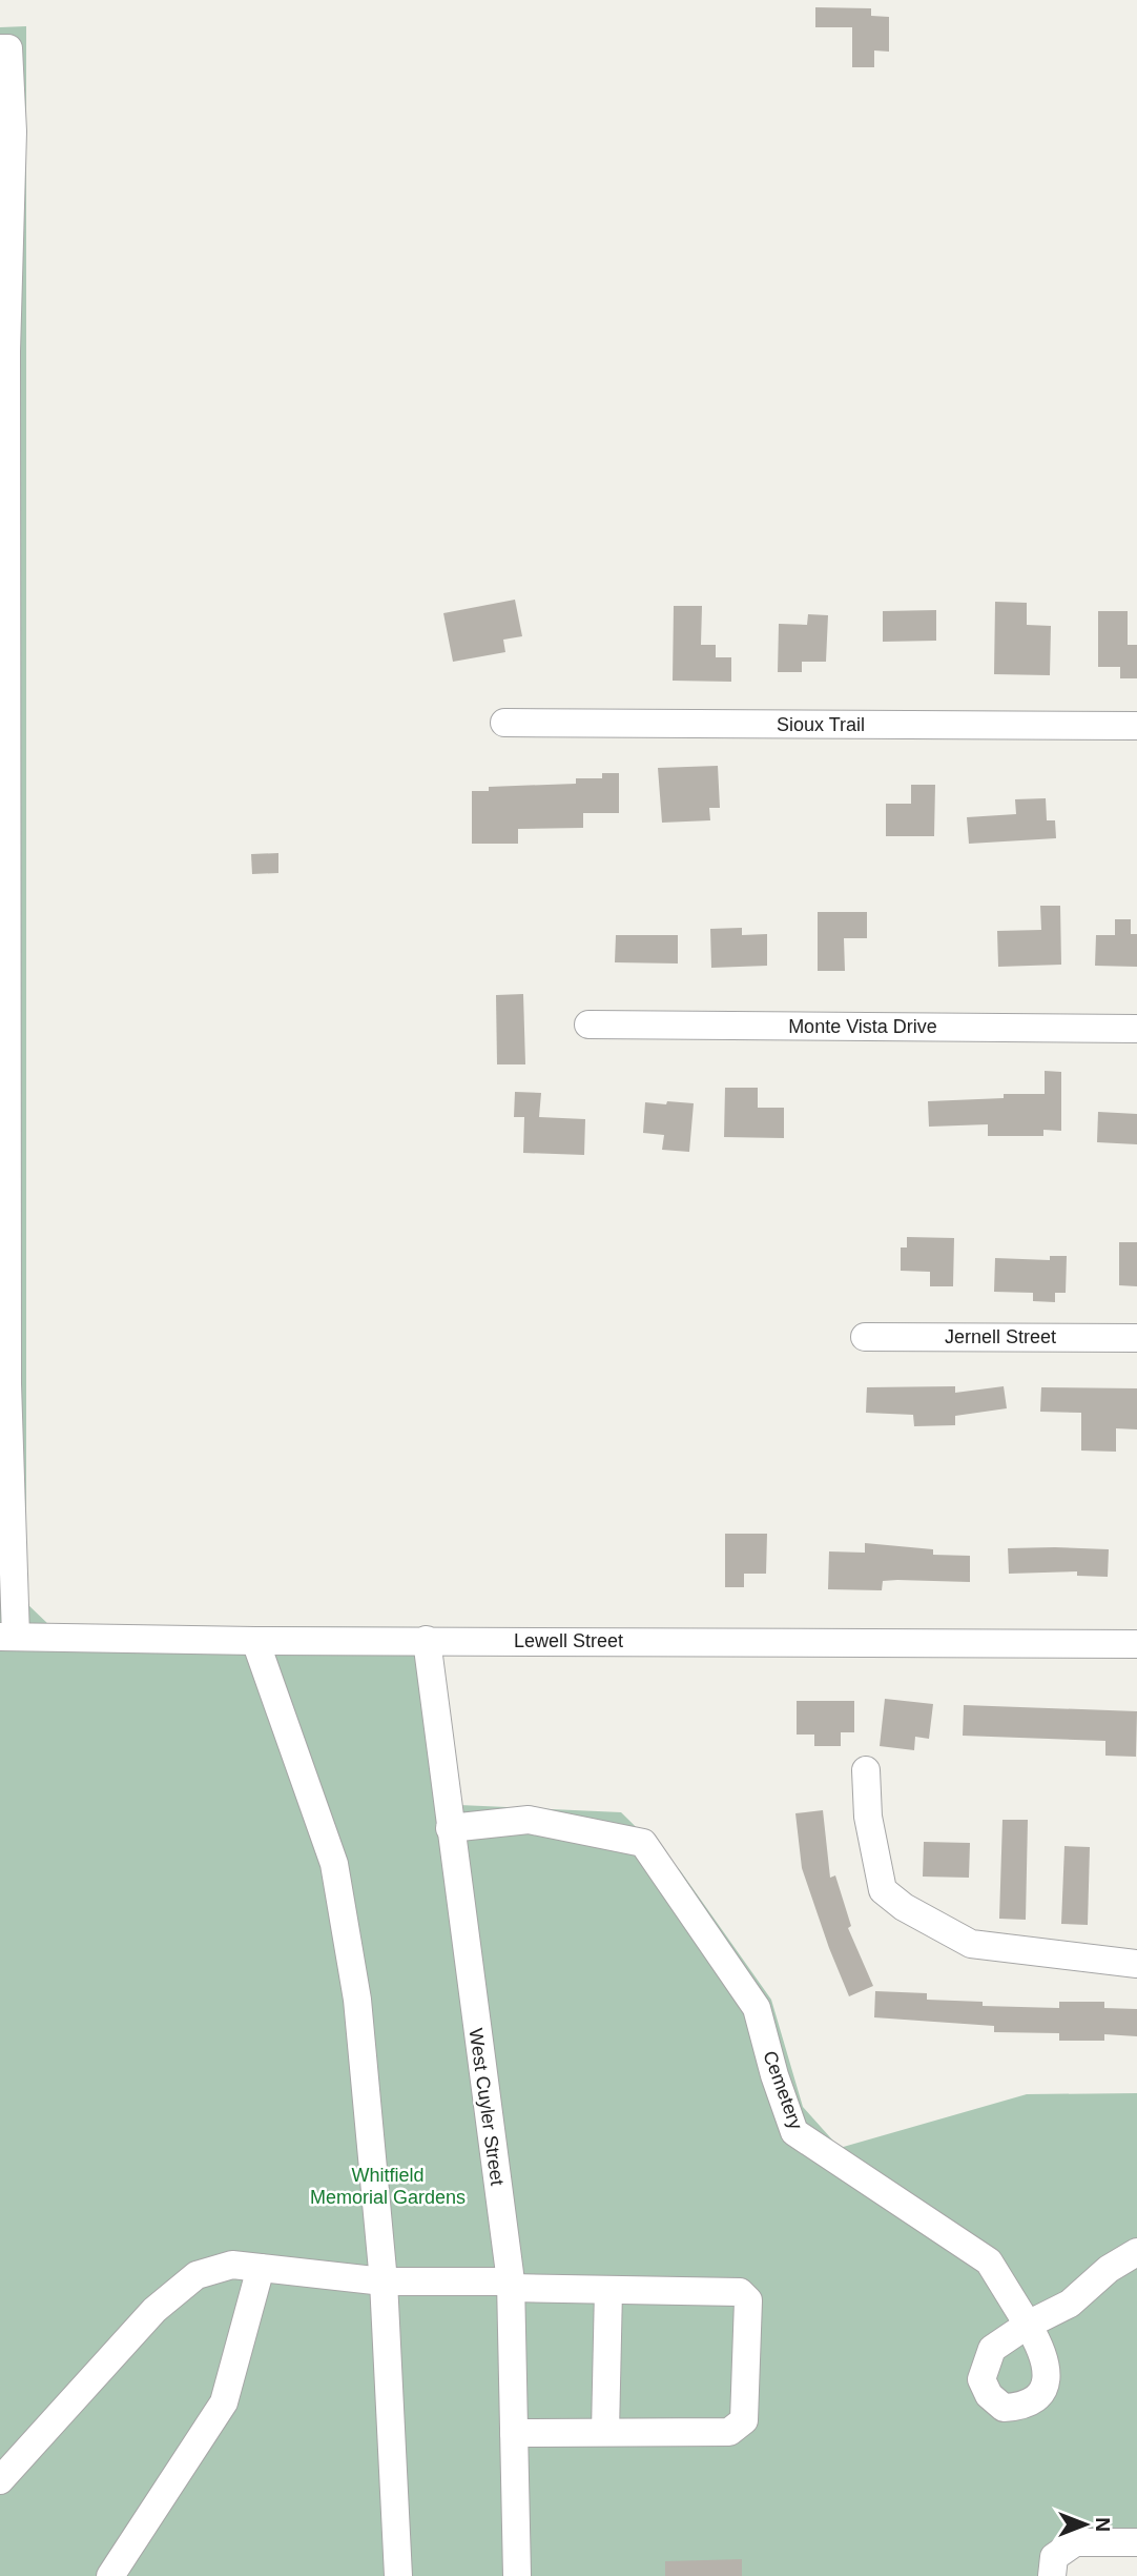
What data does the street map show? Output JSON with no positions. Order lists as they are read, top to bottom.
{
  "streets": {
    "street": [
      "Sioux Trail",
      "Monte Vista Drive",
      "Jernell Street",
      "Lewell Street",
      "Cemetery",
      "West Cuyler Street"
    ]
  },
  "crossings": [
    ["Lewell Street", "West Cuyler Street"],
    ["Cemetery", "West Cuyler Street"]
  ],
  "parks": ["Whitfield Memorial Gardens"],
  "north": "right"
}
